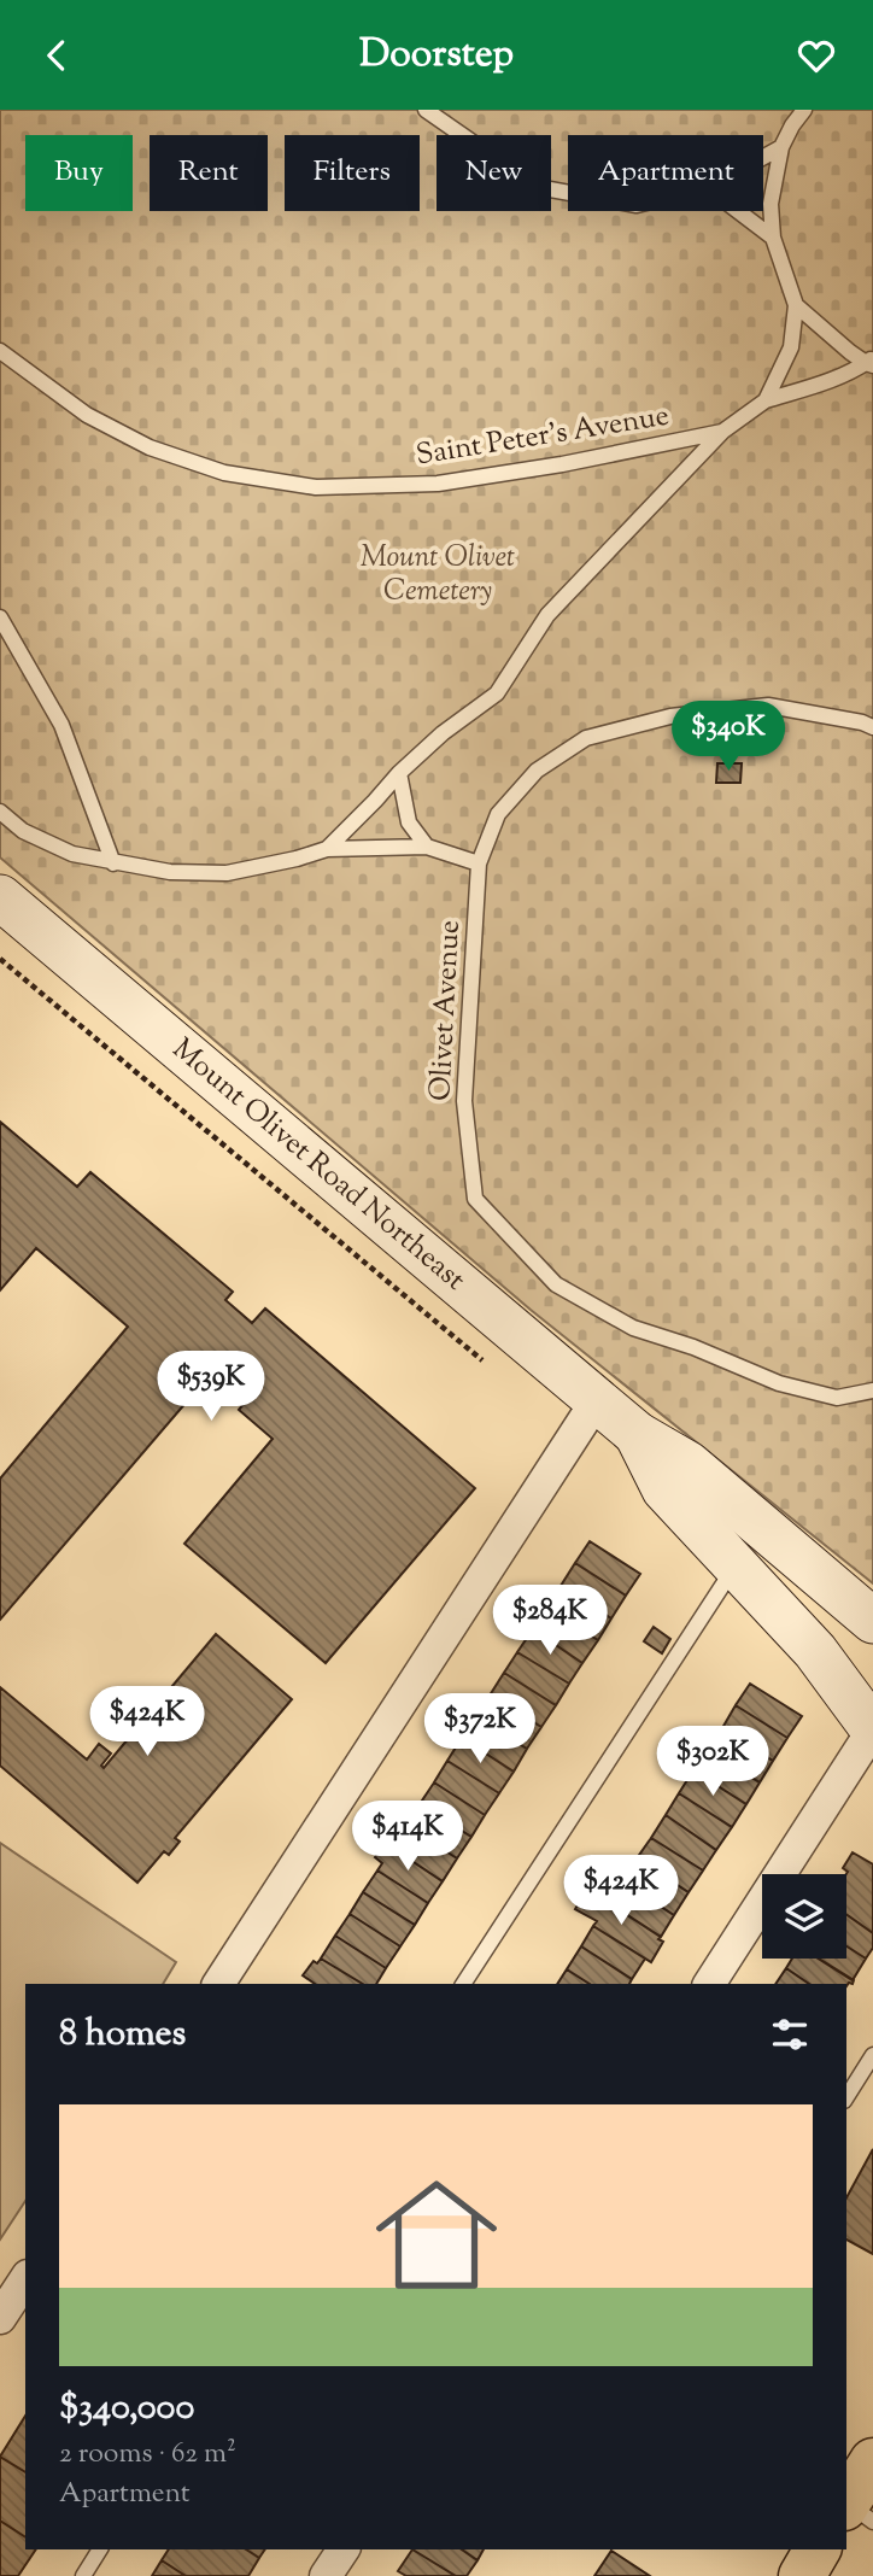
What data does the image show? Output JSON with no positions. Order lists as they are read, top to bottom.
{
  "streets": {
    "main road": ["Mount Olivet Road Northeast"],
    "lane": ["Saint Peter's Avenue", "Olivet Avenue"]
  },
  "parks": ["Mount Olivet Cemetery"],
  "page": {
    "header": "Doorstep",
    "chip": [
      "Buy",
      "Rent",
      "Filters",
      "New",
      "Apartment"
    ],
    "price": [
      "$340K",
      "$539K",
      "$284K",
      "$424K",
      "$372K",
      "$302K",
      "$414K",
      "$424K"
    ],
    "heading": "8 homes",
    "list": [
      {
        "name": "$340,000",
        "note": "2 rooms · 62 m² · Apartment"
      }
    ]
  }
}
